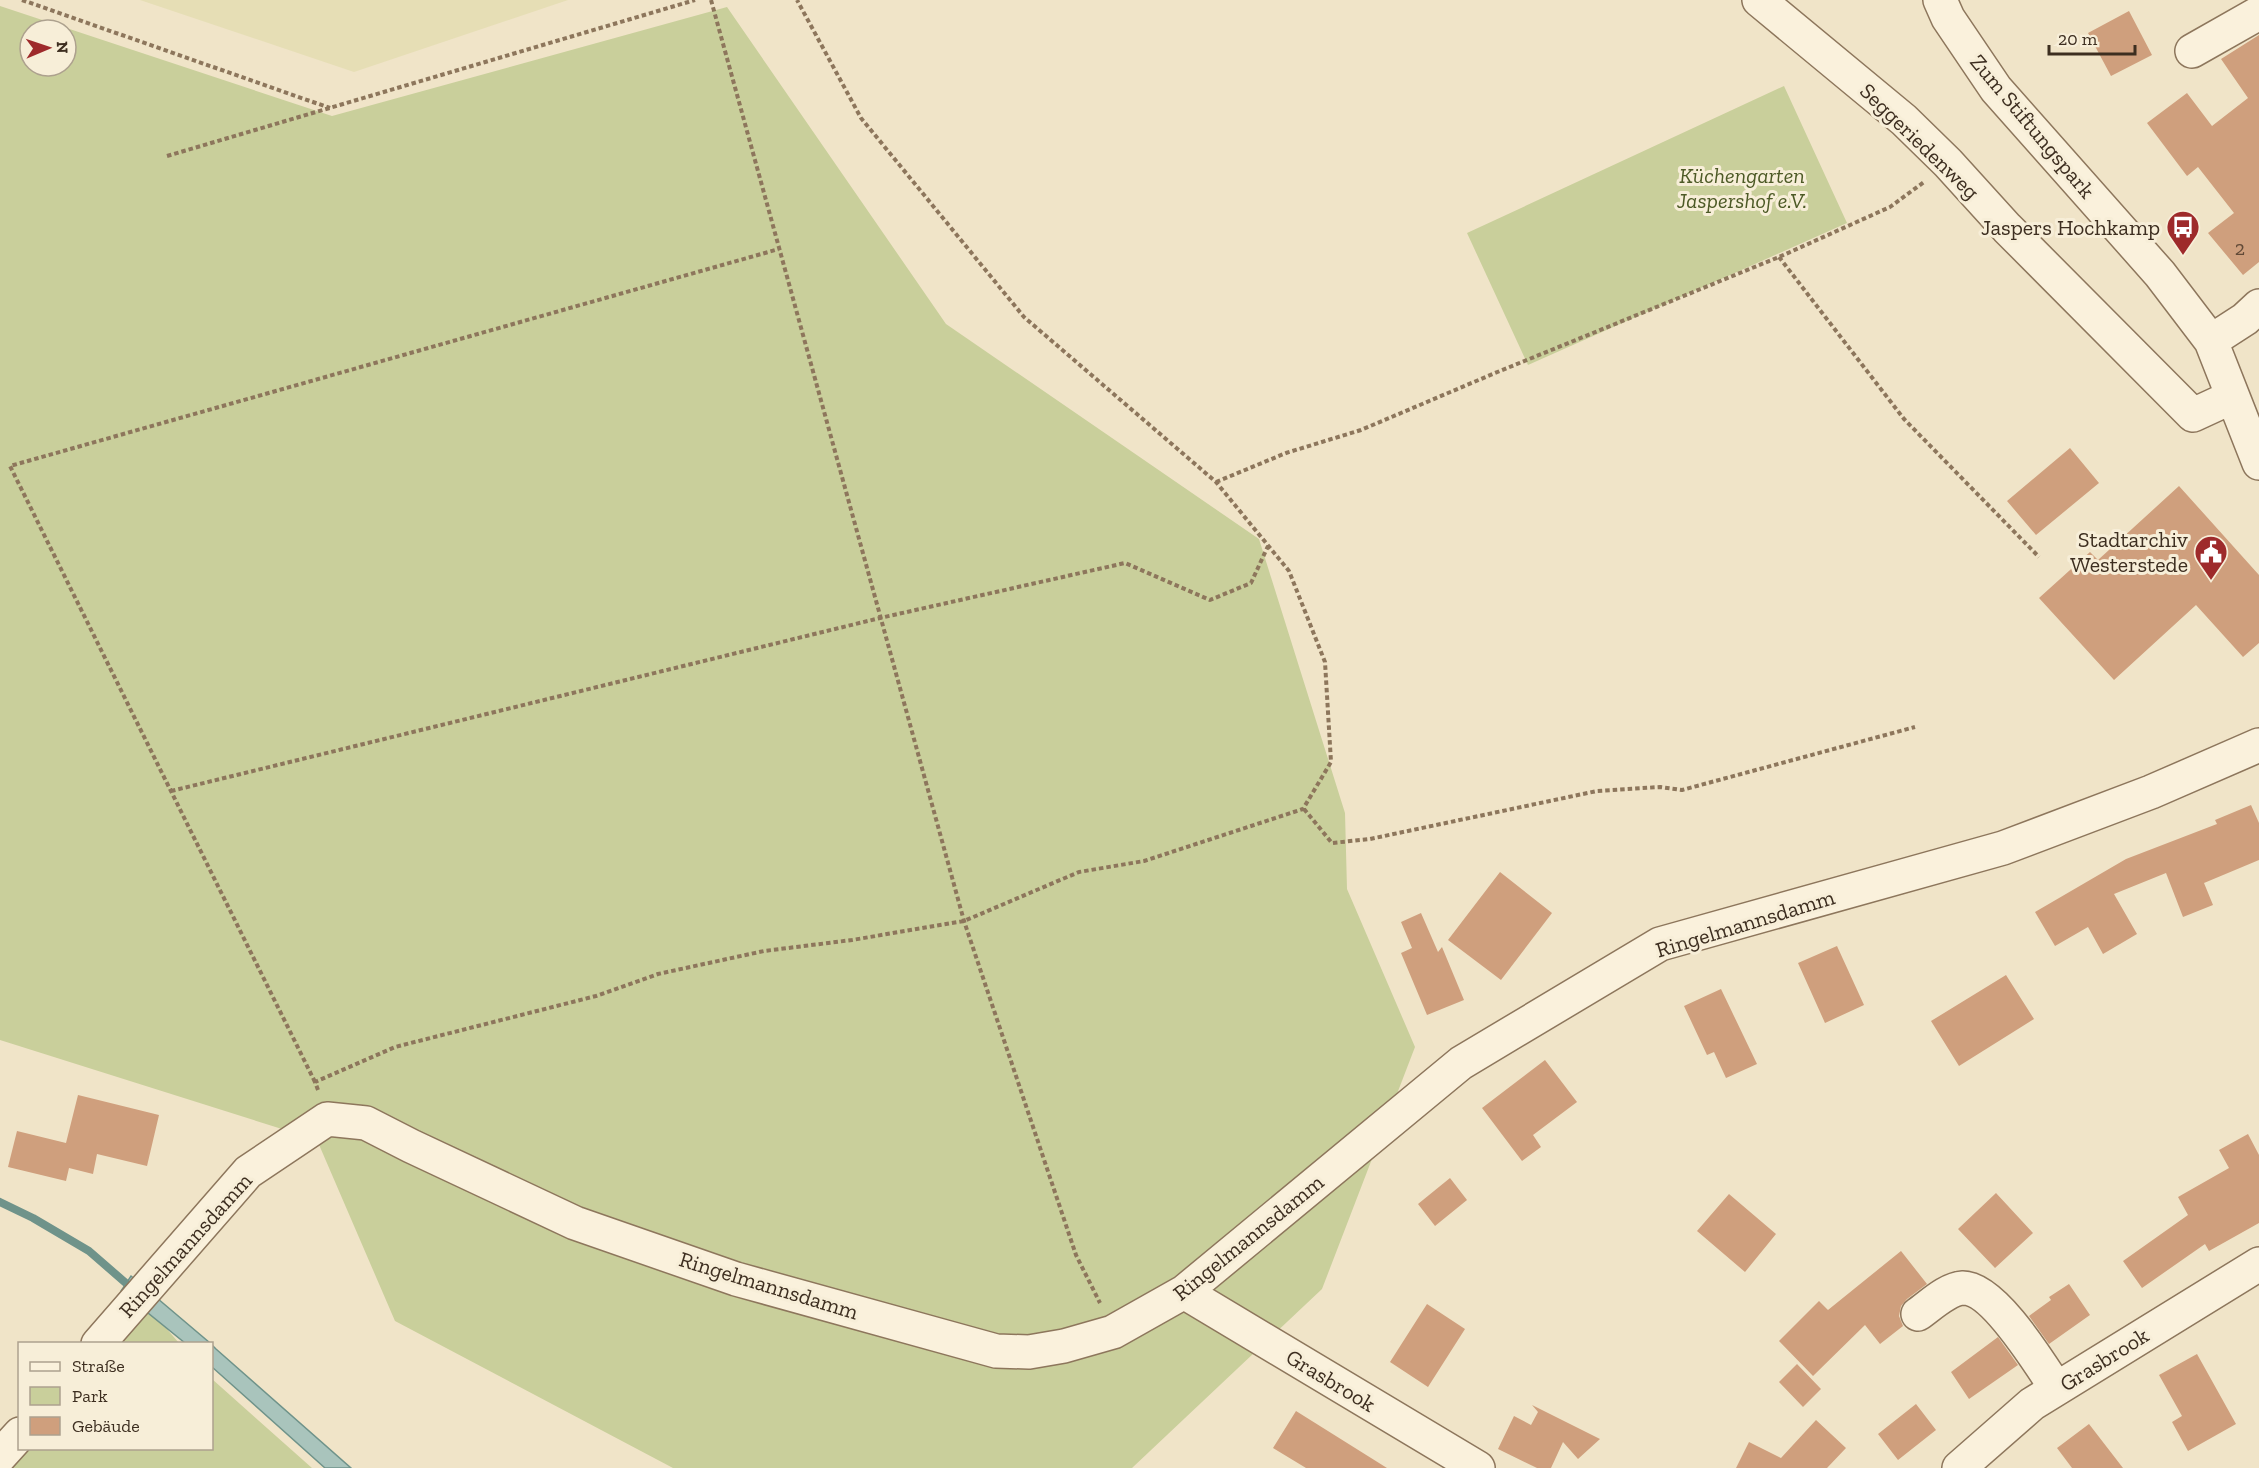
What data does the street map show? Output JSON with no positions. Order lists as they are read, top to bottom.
{
  "streets": {
    "street": [
      "Zum Stiftungspark",
      "Seggeriedenweg",
      "Ringelmannsdamm",
      "Grasbrook"
    ]
  },
  "crossings": [
    ["Zum Stiftungspark", "Seggeriedenweg"],
    ["Ringelmannsdamm", "Grasbrook"]
  ],
  "parks": ["Küchengarten Jaspershof e.V."],
  "places": {
    "bus stop": ["Jaspers Hochkamp"],
    "public building": ["Stadtarchiv Westerstede"]
  },
  "house_numbers": ["2"],
  "legend": ["Straße", "Park", "Gebäude"],
  "scale_bar": "20 m",
  "north": "right"
}
